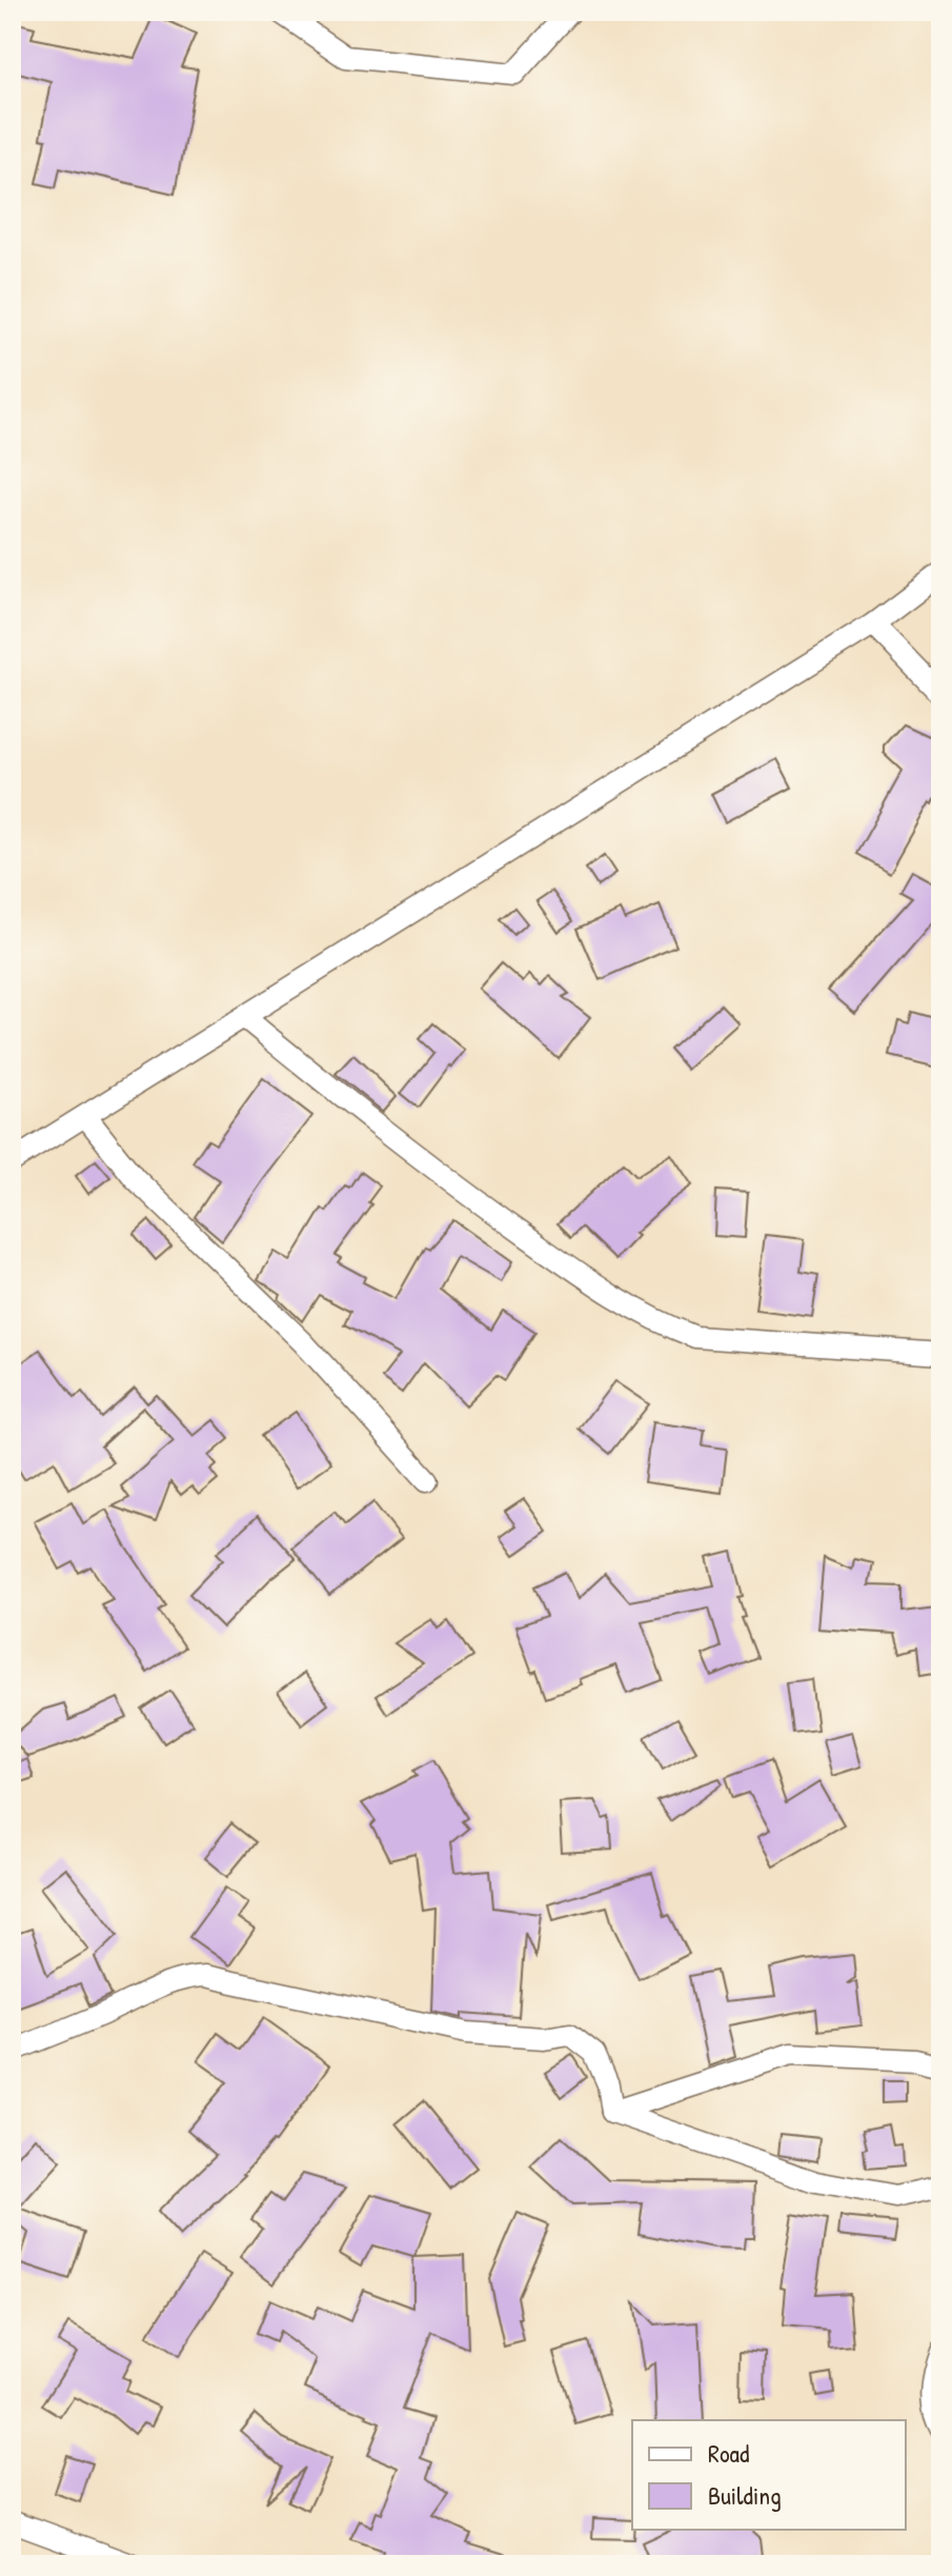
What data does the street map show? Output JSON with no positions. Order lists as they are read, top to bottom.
{
  "legend": ["Road", "Building"]
}
